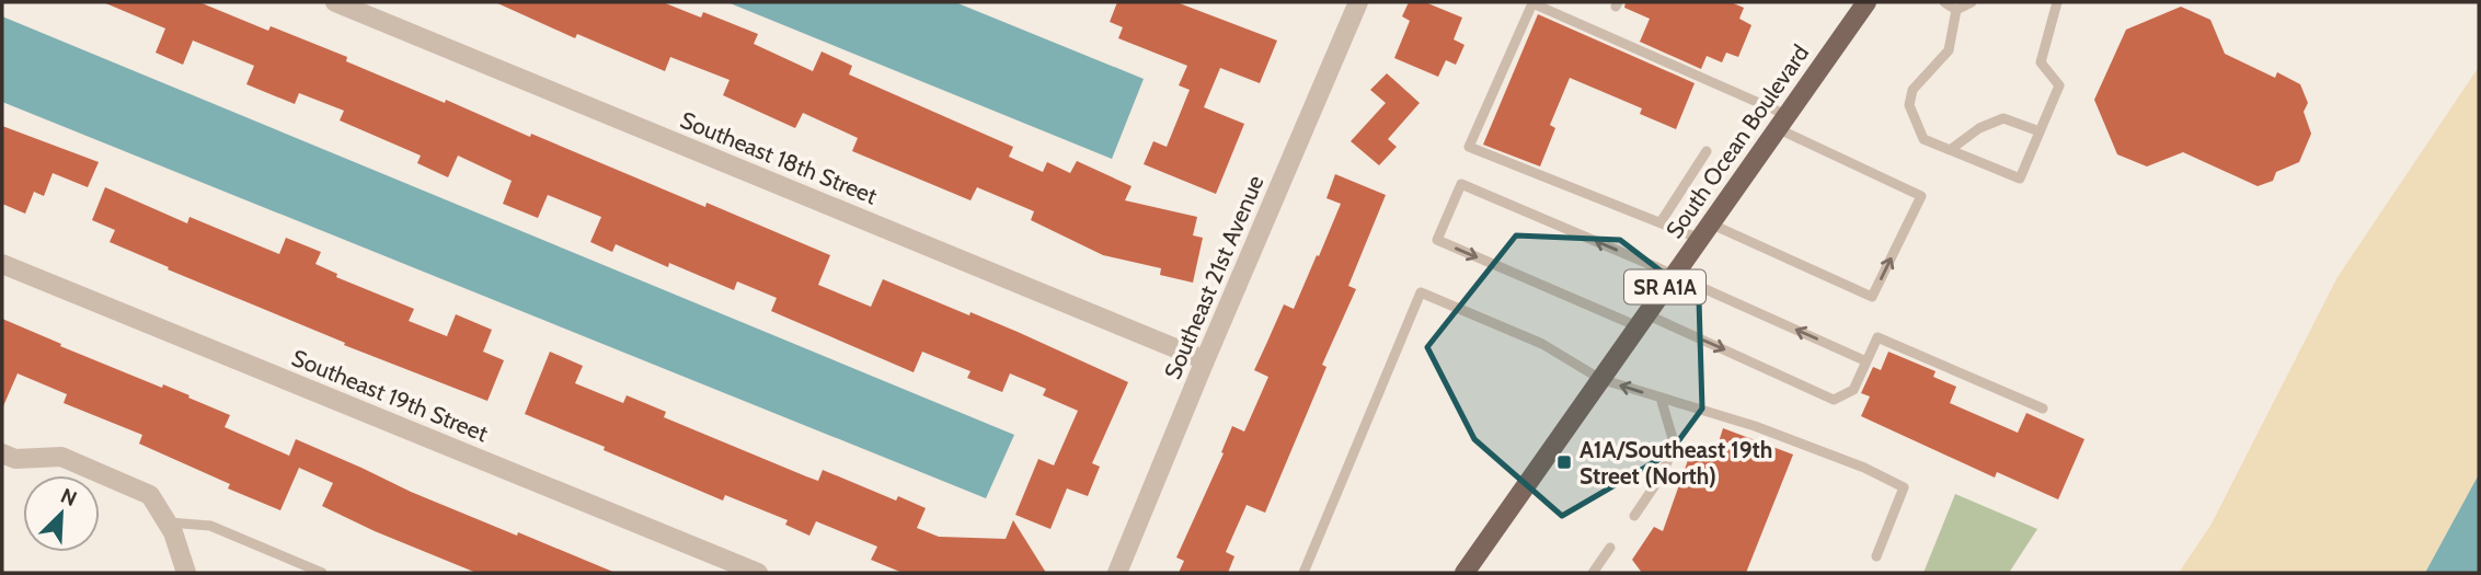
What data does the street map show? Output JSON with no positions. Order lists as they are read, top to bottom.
{
  "streets": {
    "main road": ["South Ocean Boulevard", "SR A1A"],
    "street": ["Southeast 18th Street", "Southeast 21st Avenue", "Southeast 19th Street"]
  },
  "crossings": [
    ["Southeast 18th Street", "Southeast 21st Avenue"]
  ],
  "places": {
    "transit": ["A1A/Southeast 19th Street (North)"]
  },
  "north": "top right"
}
